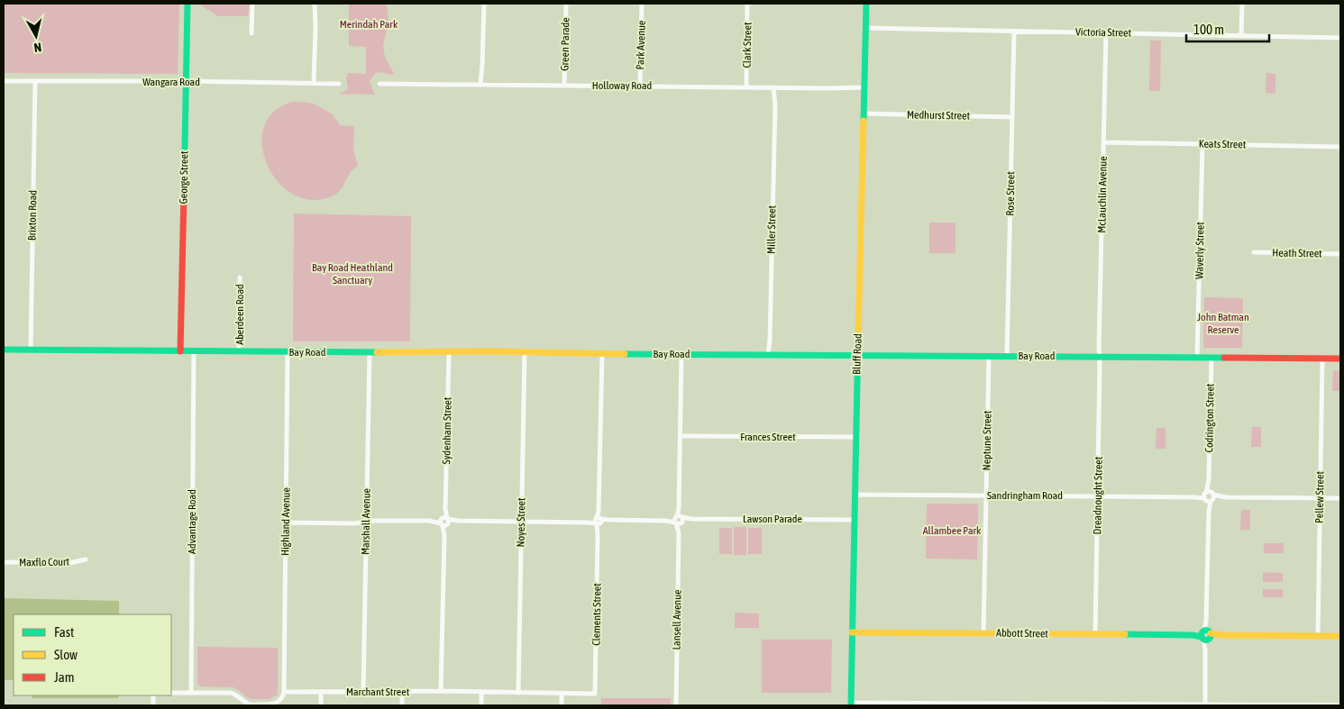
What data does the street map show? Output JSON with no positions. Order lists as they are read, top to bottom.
{
  "streets": {
    "main road": [
      "George Street",
      "Bay Road",
      "Bluff Road",
      "Abbott Street"
    ],
    "street": [
      "Victoria Street",
      "Green Parade",
      "Park Avenue",
      "Clark Street",
      "Wangara Road",
      "Holloway Road",
      "Medhurst Street",
      "Keats Street",
      "Rose Street",
      "McLauchlin Avenue",
      "Brixton Road",
      "Miller Street",
      "Waverly Street",
      "Heath Street",
      "Aberdeen Road",
      "Codrington Street",
      "Sydenham Street",
      "Frances Street",
      "Neptune Street",
      "Sandringham Road",
      "Dreadnought Street",
      "Pellew Street",
      "Lawson Parade",
      "Advantage Road",
      "Highland Avenue",
      "Marshall Avenue",
      "Noyes Street",
      "Maxflo Court",
      "Clements Street",
      "Lansell Avenue",
      "Marchant Street"
    ]
  },
  "crossings": [
    ["Victoria Street", "Rose Street"],
    ["Victoria Street", "McLauchlin Avenue"],
    ["Victoria Street", "Bluff Road"],
    ["Green Parade", "Holloway Road"],
    ["Park Avenue", "Holloway Road"],
    ["Clark Street", "Holloway Road"],
    ["Wangara Road", "George Street"],
    ["Wangara Road", "Brixton Road"],
    ["Holloway Road", "Miller Street"],
    ["Holloway Road", "Bluff Road"],
    ["Medhurst Street", "Rose Street"],
    ["Medhurst Street", "Bluff Road"],
    ["Keats Street", "McLauchlin Avenue"],
    ["Keats Street", "Waverly Street"],
    ["George Street", "Bay Road"],
    ["Rose Street", "Bay Road"],
    ["McLauchlin Avenue", "Bay Road"],
    ["McLauchlin Avenue", "Dreadnought Street"],
    ["Brixton Road", "Bay Road"],
    ["Miller Street", "Bay Road"],
    ["Waverly Street", "Bay Road"],
    ["Aberdeen Road", "Bay Road"],
    ["Bay Road", "Bluff Road"],
    ["Bay Road", "Codrington Street"],
    ["Bay Road", "Sydenham Street"],
    ["Bay Road", "Neptune Street"],
    ["Bay Road", "Dreadnought Street"],
    ["Bay Road", "Pellew Street"],
    ["Bay Road", "Advantage Road"],
    ["Bay Road", "Highland Avenue"],
    ["Bay Road", "Marshall Avenue"],
    ["Bay Road", "Noyes Street"],
    ["Bay Road", "Clements Street"],
    ["Bay Road", "Lansell Avenue"],
    ["Bluff Road", "Frances Street"],
    ["Bluff Road", "Sandringham Road"],
    ["Bluff Road", "Lawson Parade"],
    ["Bluff Road", "Abbott Street"],
    ["Codrington Street", "Sandringham Road"],
    ["Codrington Street", "Abbott Street"],
    ["Sydenham Street", "Lawson Parade"],
    ["Frances Street", "Lansell Avenue"],
    ["Neptune Street", "Sandringham Road"],
    ["Neptune Street", "Abbott Street"],
    ["Sandringham Road", "Dreadnought Street"],
    ["Sandringham Road", "Pellew Street"],
    ["Dreadnought Street", "Abbott Street"],
    ["Pellew Street", "Abbott Street"],
    ["Lawson Parade", "Highland Avenue"],
    ["Lawson Parade", "Marshall Avenue"],
    ["Lawson Parade", "Noyes Street"],
    ["Lawson Parade", "Clements Street"],
    ["Lawson Parade", "Lansell Avenue"],
    ["Highland Avenue", "Marchant Street"],
    ["Marshall Avenue", "Marchant Street"],
    ["Noyes Street", "Marchant Street"],
    ["Clements Street", "Marchant Street"]
  ],
  "parks": [
    "Merindah Park",
    "Bay Road Heathland Sanctuary",
    "John Batman Reserve",
    "Allambee Park"
  ],
  "legend": ["Fast", "Slow", "Jam"],
  "scale_bar": "100 m",
  "north": "bottom"
}
